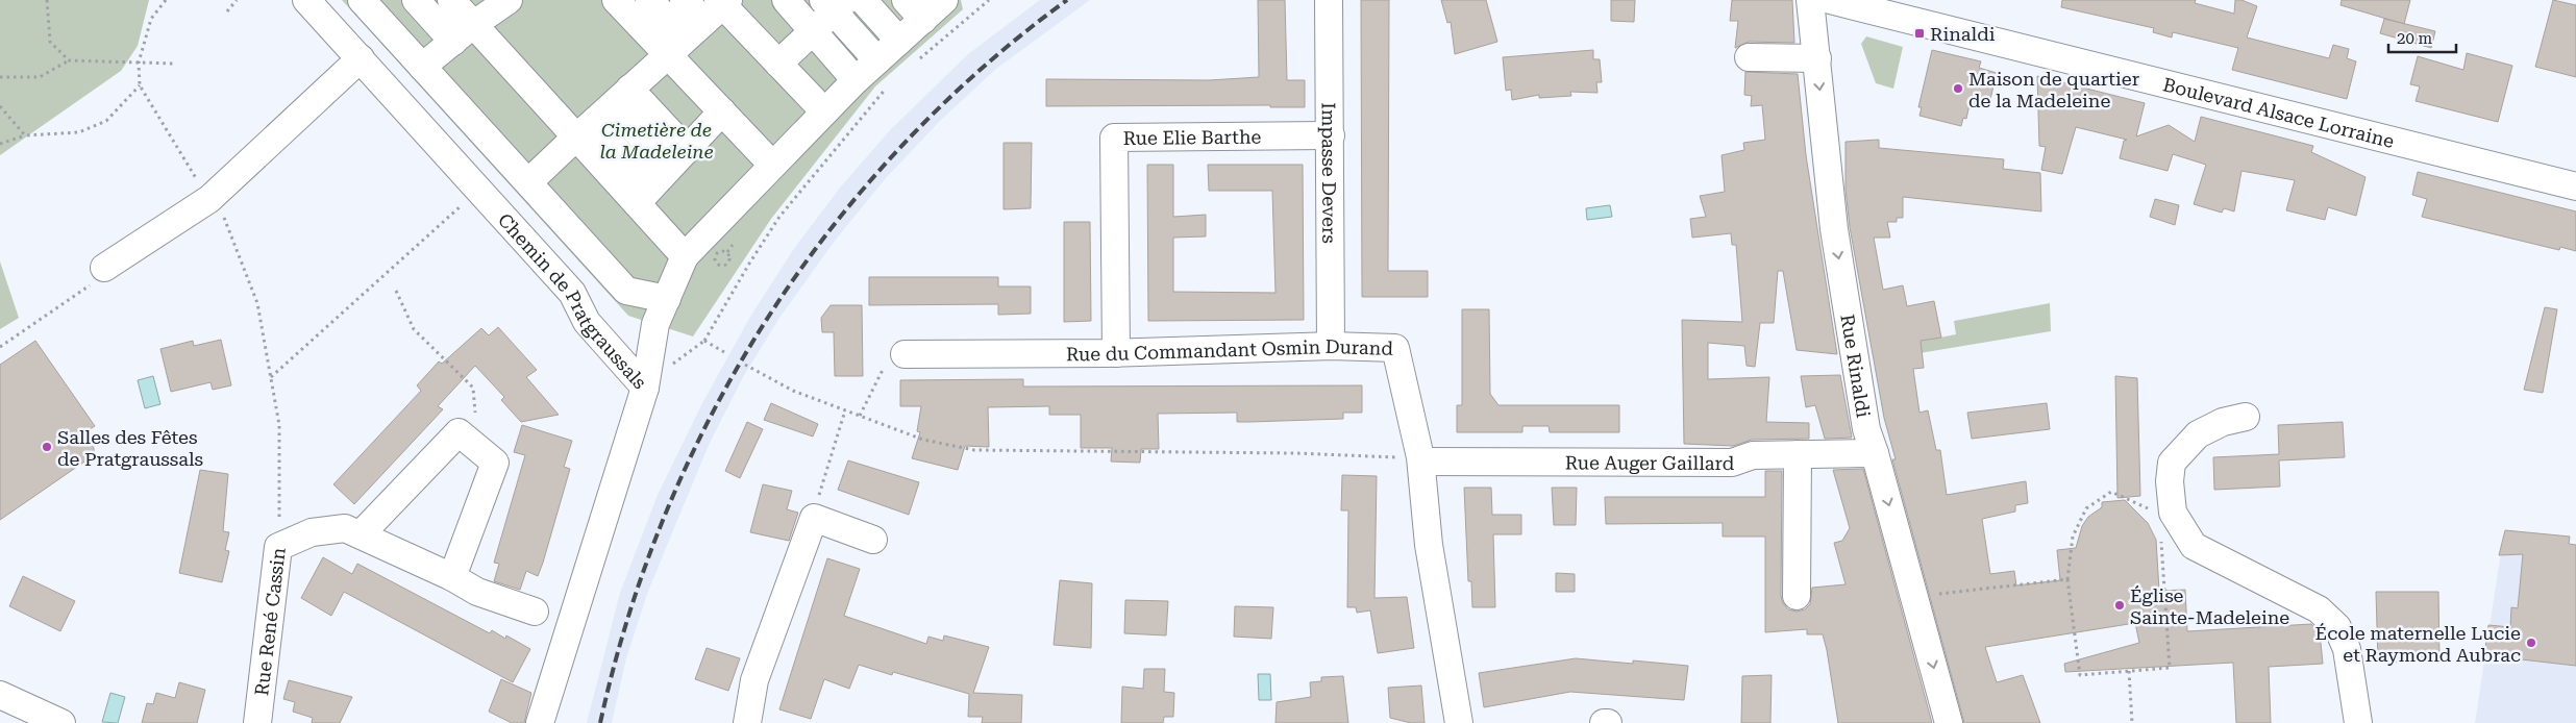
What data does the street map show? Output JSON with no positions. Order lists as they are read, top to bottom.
{
  "streets": {
    "street": [
      "Boulevard Alsace Lorraine",
      "Rue Elie Barthe",
      "Impasse Devers",
      "Chemin de Pratgraussals",
      "Rue du Commandant Osmin Durand",
      "Rue Rinaldi",
      "Rue Auger Gaillard",
      "Rue René Cassin"
    ]
  },
  "crossings": [
    ["Rue Elie Barthe", "Impasse Devers"],
    ["Rue Elie Barthe", "Rue du Commandant Osmin Durand"],
    ["Impasse Devers", "Rue du Commandant Osmin Durand"],
    ["Rue du Commandant Osmin Durand", "Rue Auger Gaillard"],
    ["Rue Rinaldi", "Rue Auger Gaillard"]
  ],
  "one_way": ["Rue Rinaldi"],
  "parks": ["Cimetière de la Madeleine"],
  "places": {
    "transit": ["Rinaldi"],
    "other": [
      "Maison de quartier de la Madeleine",
      "Salles des Fêtes de Pratgraussals",
      "Église Sainte-Madeleine",
      "École maternelle Lucie et Raymond Aubrac"
    ]
  },
  "scale_bar": "20 m"
}
